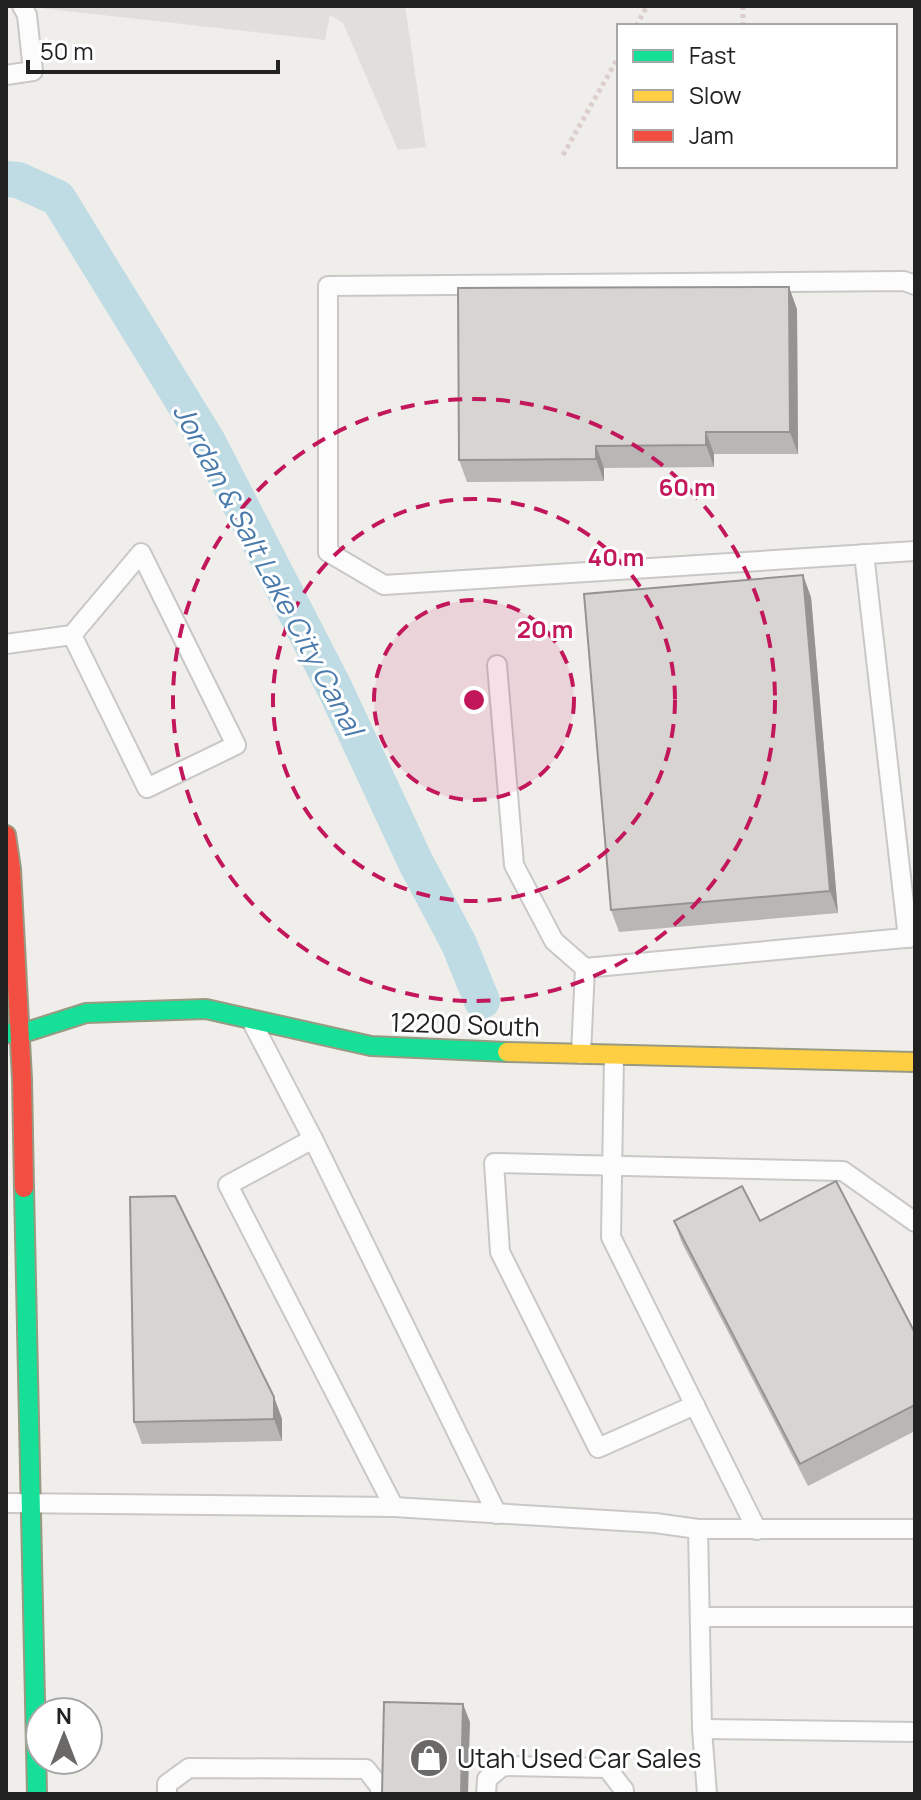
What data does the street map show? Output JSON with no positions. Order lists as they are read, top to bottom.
{
  "streets": {
    "main road": ["12200 South"]
  },
  "water": ["Jordan & Salt Lake City Canal"],
  "places": {
    "shop": ["Utah Used Car Sales"]
  },
  "legend": ["Fast", "Slow", "Jam"],
  "scale_bar": "50 m",
  "north": "top",
  "rings": ["60 m", "40 m", "20 m"]
}
